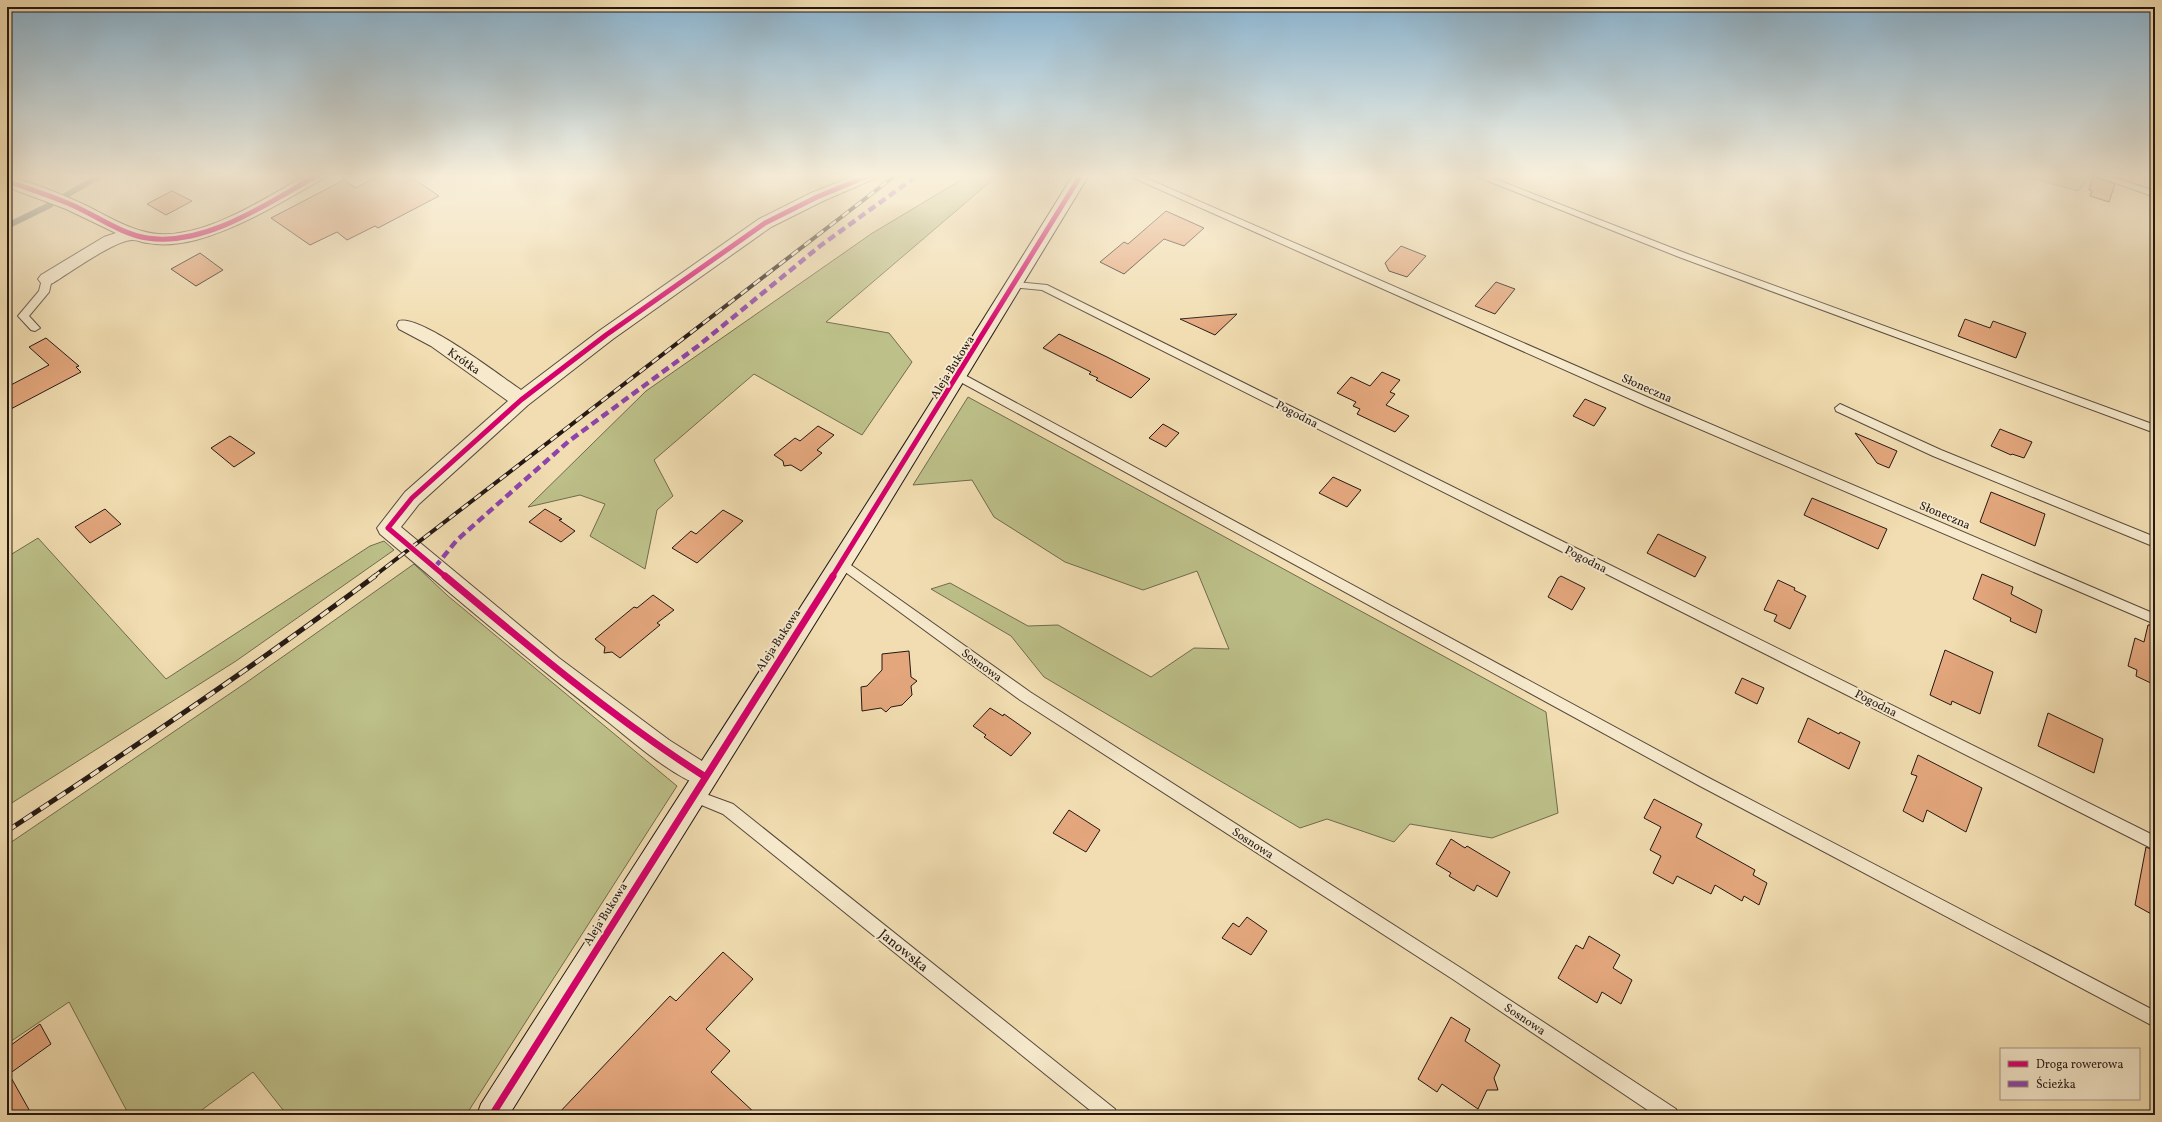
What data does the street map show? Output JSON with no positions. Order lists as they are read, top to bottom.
{
  "streets": {
    "street": ["Krótka", "Aleja Bukowa"],
    "lane": [
      "Słoneczna",
      "Pogodna",
      "Sosnowa",
      "Janowska"
    ]
  },
  "crossings": [
    ["Aleja Bukowa", "Pogodna"],
    ["Aleja Bukowa", "Sosnowa"],
    ["Aleja Bukowa", "Janowska"]
  ],
  "legend": ["Droga rowerowa", "Ścieżka"]
}
